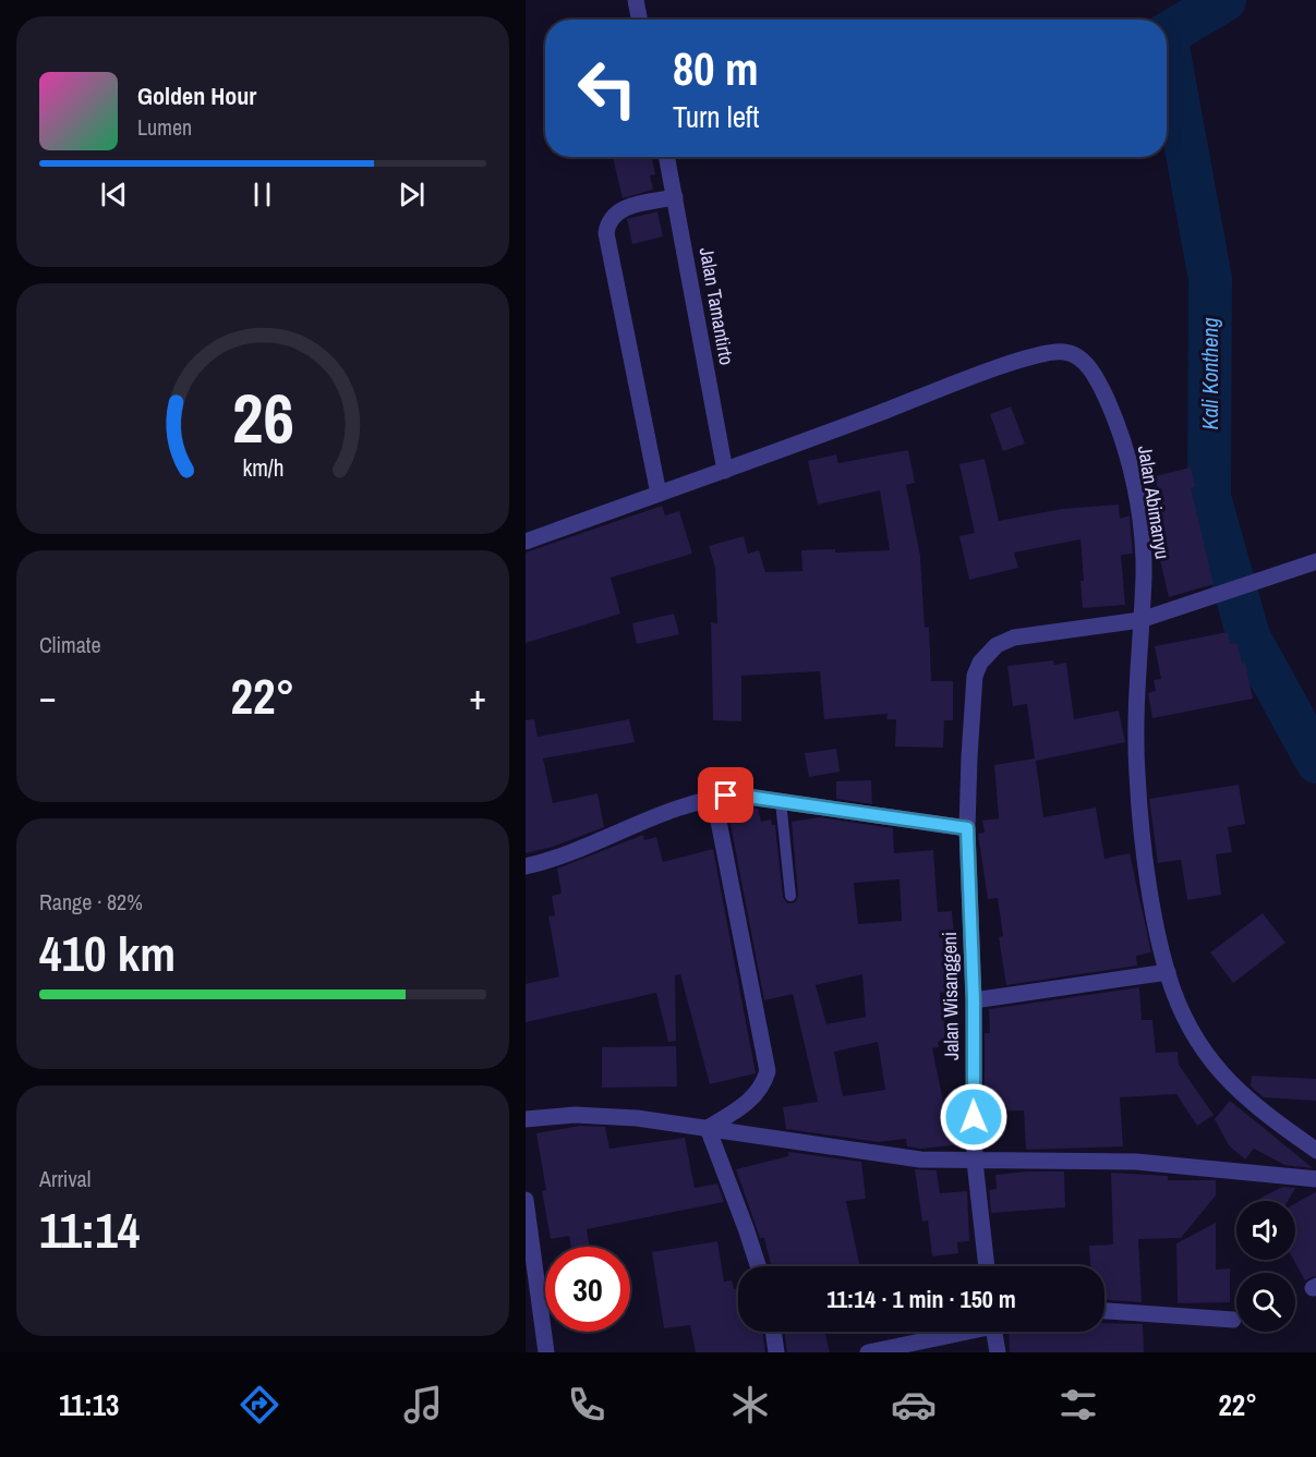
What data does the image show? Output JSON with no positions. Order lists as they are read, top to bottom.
{
  "streets": {
    "street": ["Jalan Tamantirto", "Jalan Abimanyu", "Jalan Wisanggeni"]
  },
  "crossings": [
    ["Jalan Tamantirto", "Jalan Abimanyu"],
    ["Jalan Abimanyu", "Jalan Wisanggeni"]
  ],
  "water": ["Kali Kontheng"],
  "page": {
    "turn": ["80 m", "Turn left"],
    "song": ["Golden Hour", "Lumen"],
    "tile": [
      "Climate",
      ["Range · 82%", "410 km"],
      ["Arrival", "11:14"]
    ],
    "heat": ["−", "22°", "+"],
    "limit": "30",
    "trip": "11:14 · 1 min · 150 m",
    "tabs": ["11:13", "22°"],
    "gauge": ["26", "km/h"]
  }
}
